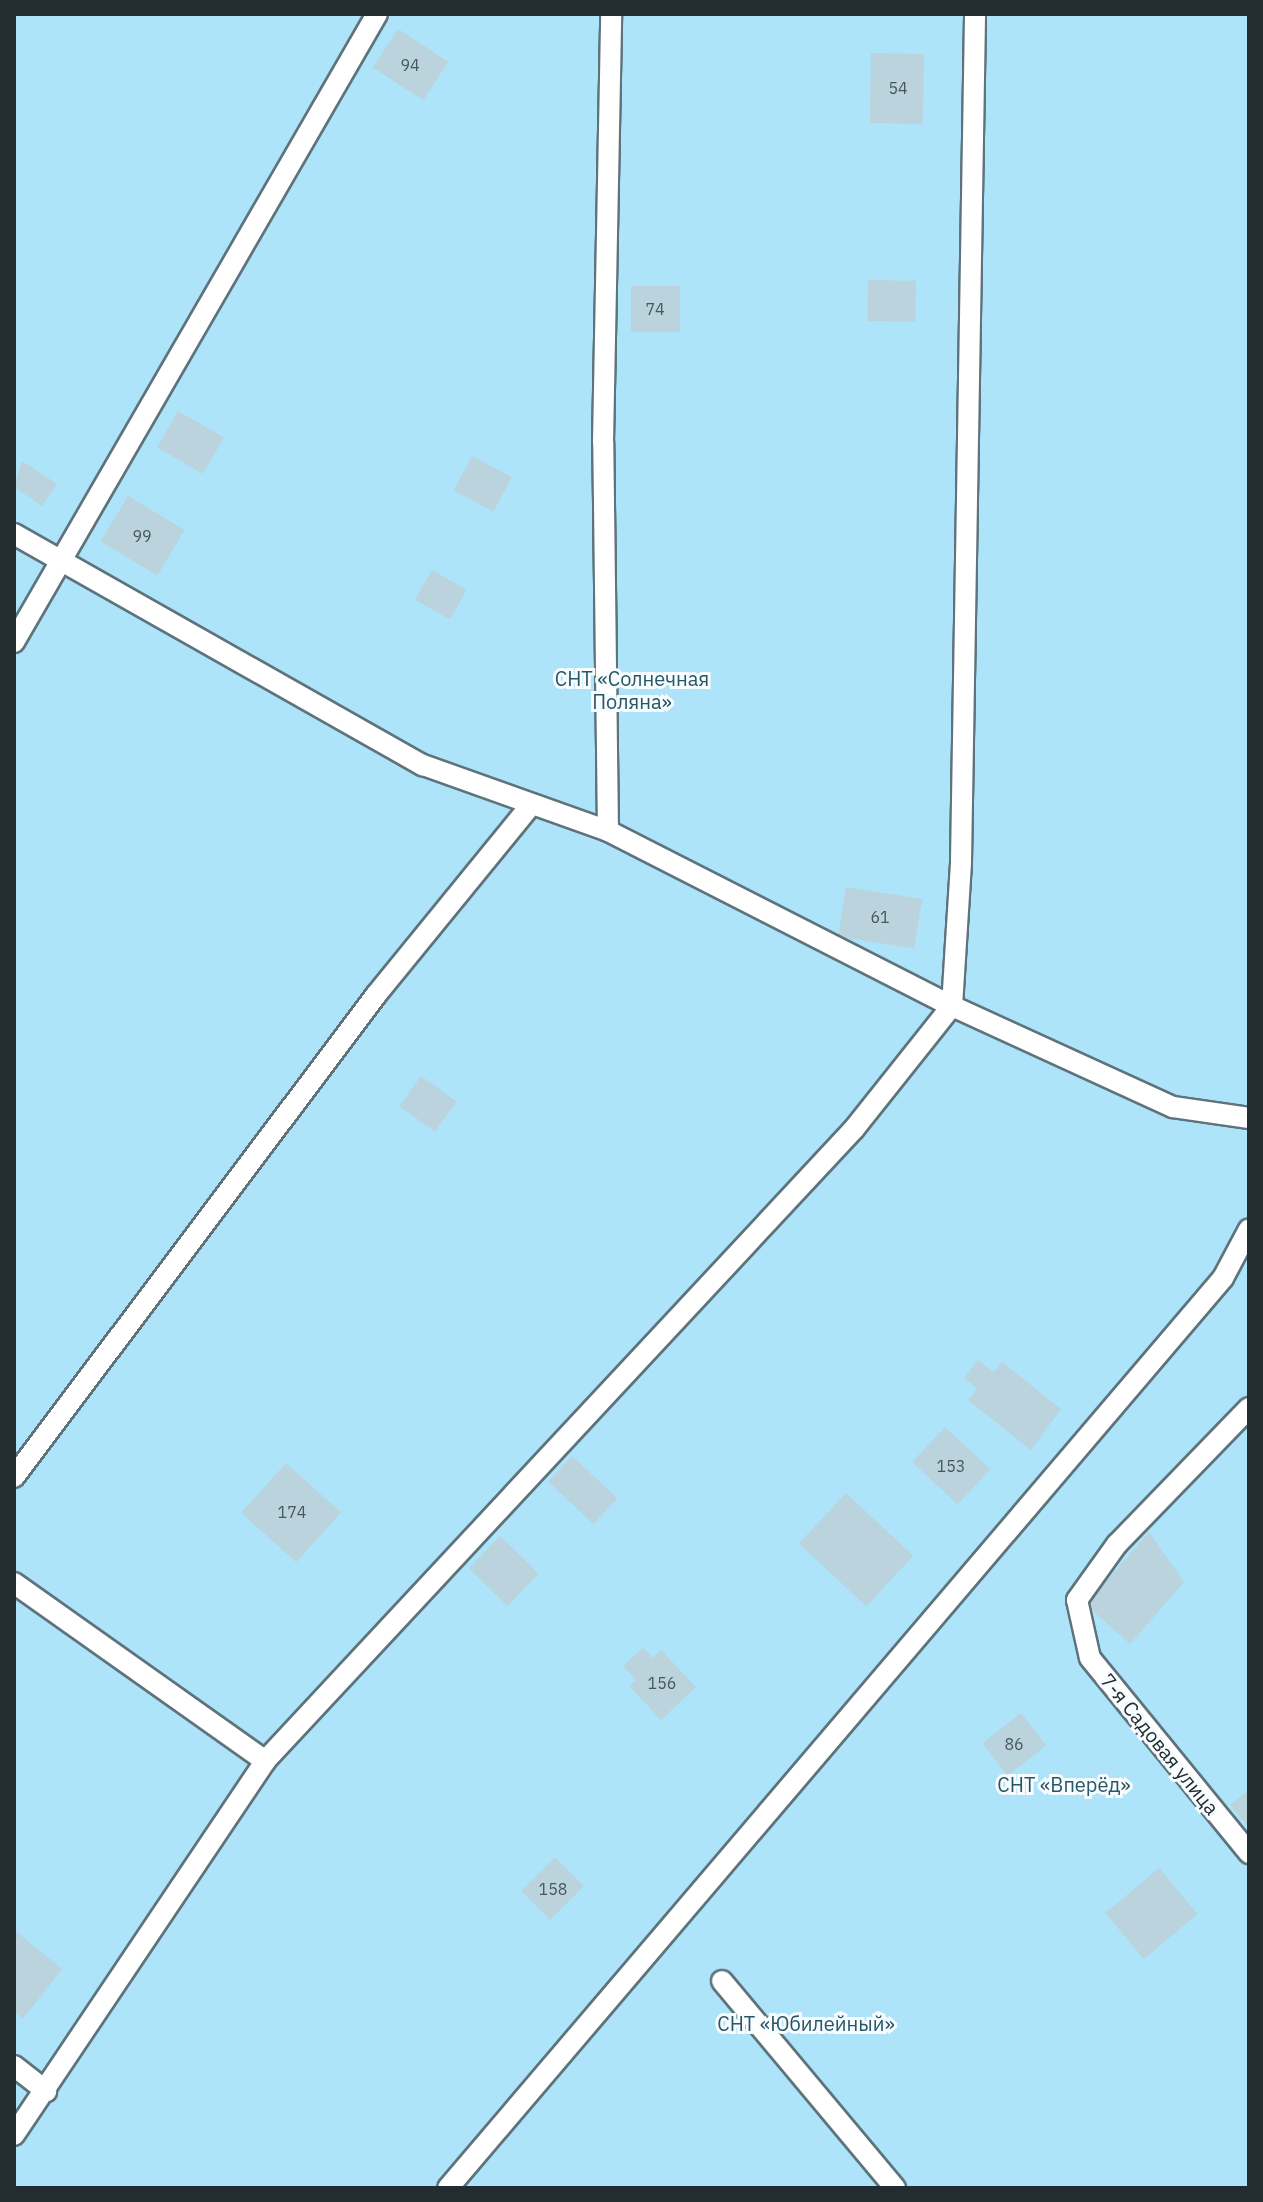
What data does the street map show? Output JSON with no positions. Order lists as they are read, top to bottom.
{
  "streets": {
    "lane": ["7-я Садовая улица"]
  },
  "parks": ["СНТ «Солнечная Поляна»", "СНТ «Вперёд»", "СНТ «Юбилейный»"],
  "house_numbers": [
    "94",
    "54",
    "74",
    "99",
    "61",
    "153",
    "174",
    "156",
    "86",
    "158"
  ]
}
